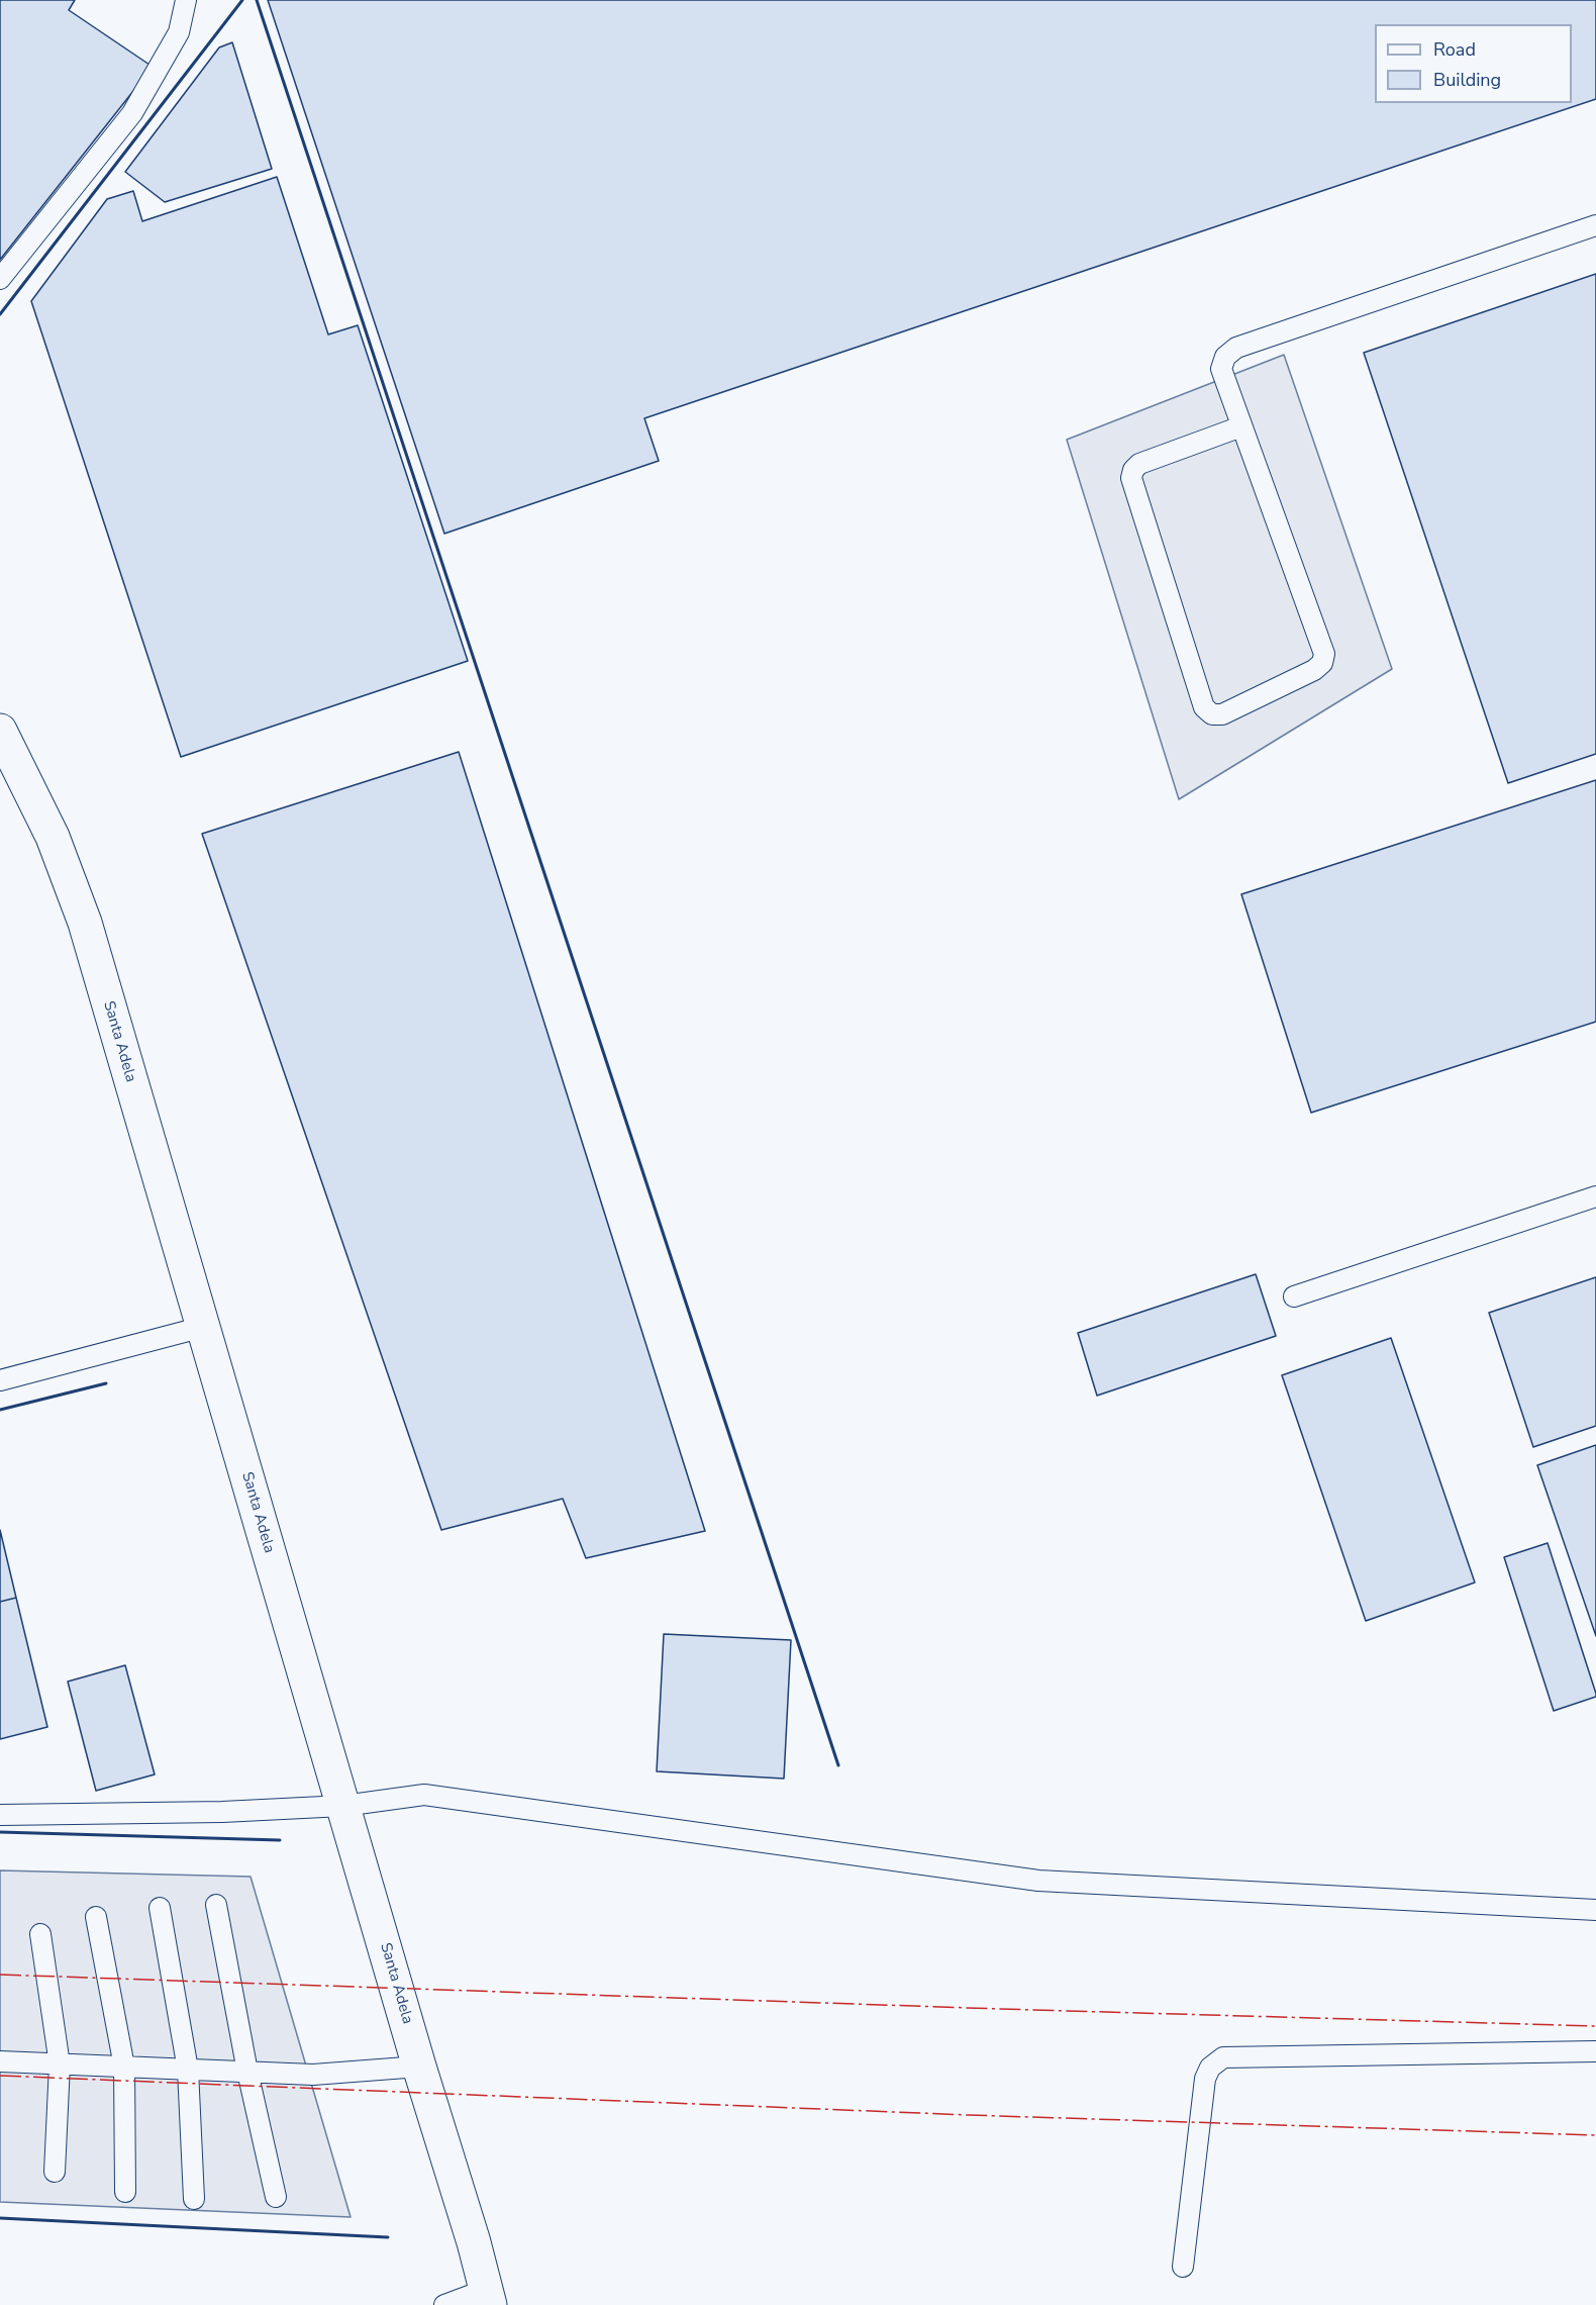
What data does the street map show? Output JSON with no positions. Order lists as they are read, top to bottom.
{
  "streets": {
    "street": ["Santa Adela"]
  },
  "legend": ["Road", "Building"]
}
